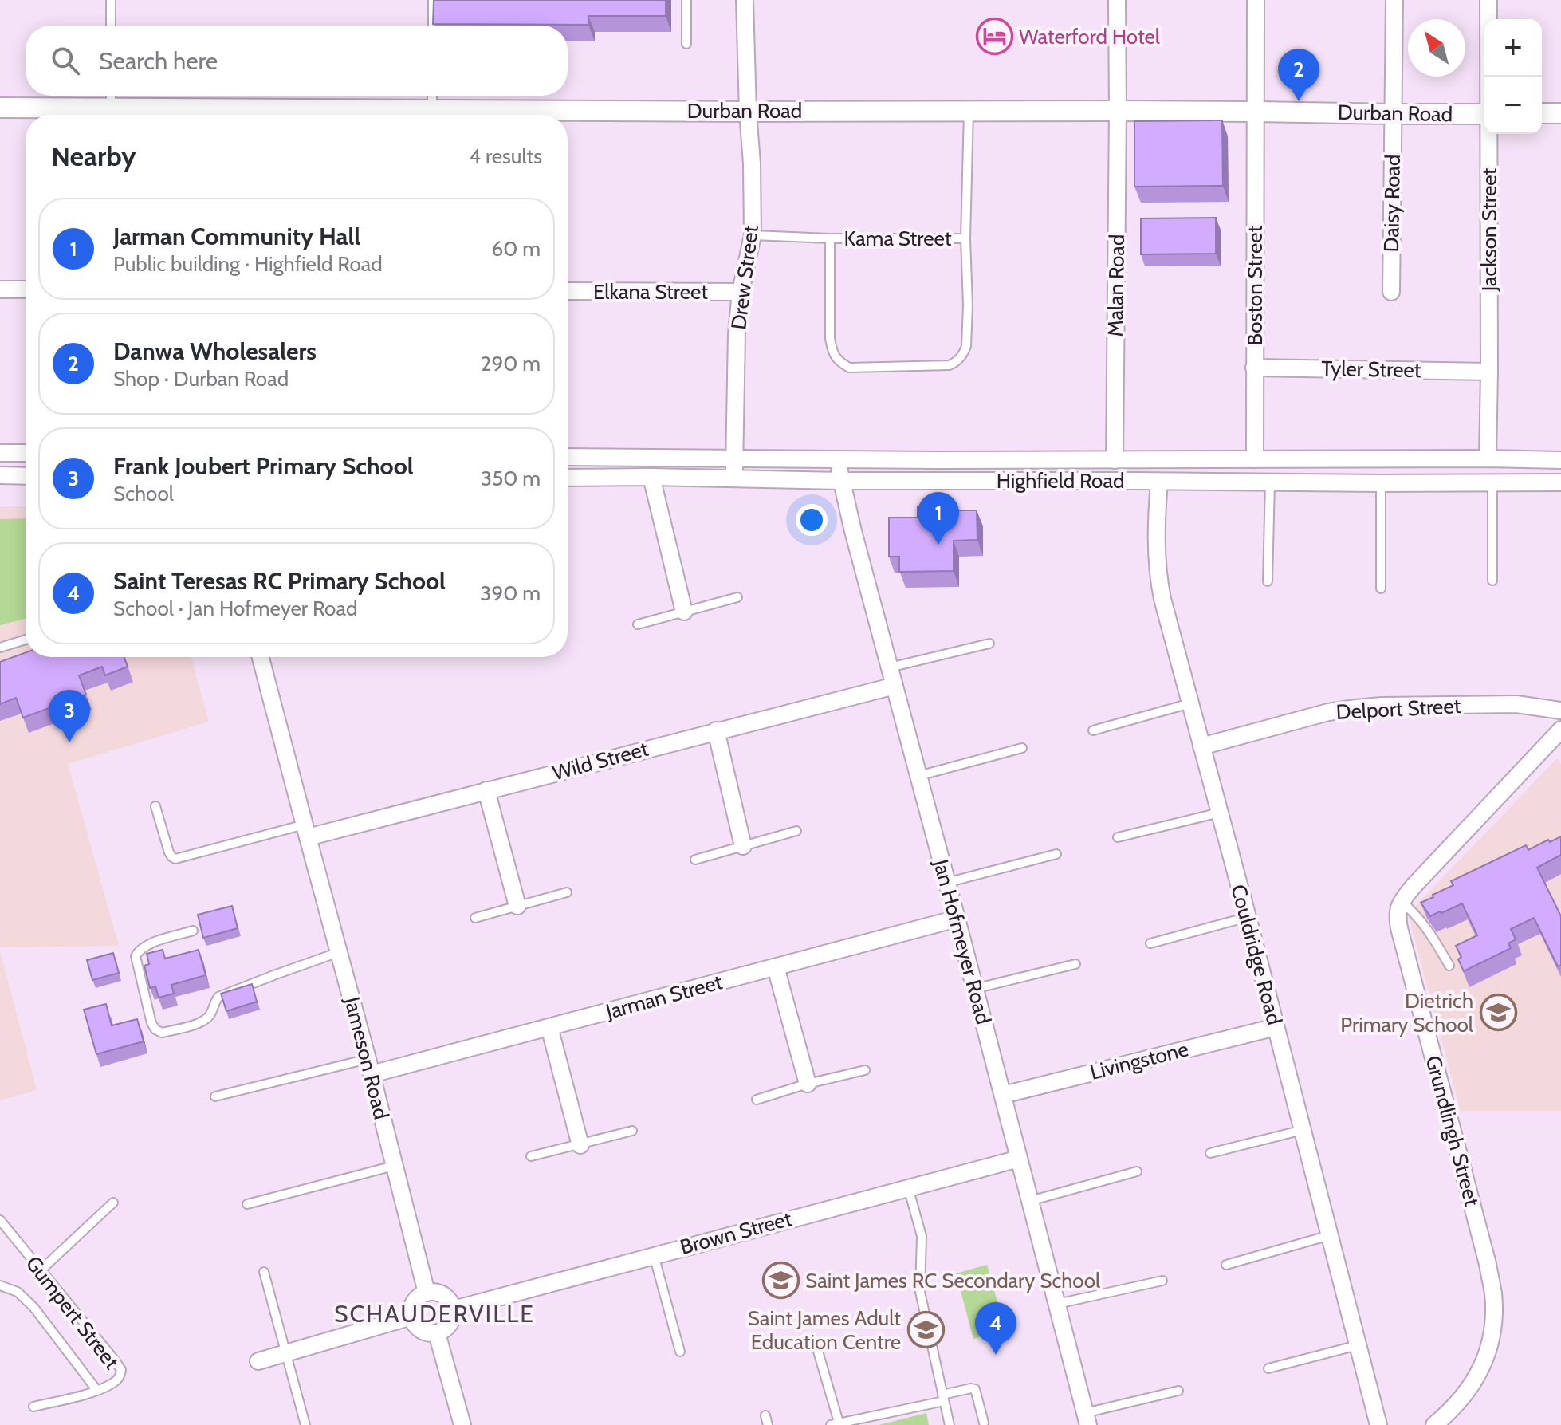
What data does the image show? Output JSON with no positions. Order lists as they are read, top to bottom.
{
  "streets": {
    "street": [
      "Durban Road",
      "Daisy Road",
      "Jackson Street",
      "Drew Street",
      "Malan Road",
      "Boston Street",
      "Elkana Street",
      "Tyler Street",
      "Highfield Road",
      "Delport Street",
      "Wild Street",
      "Jan Hofmeyer Road",
      "Couldridge Road",
      "Jarman Street",
      "Jameson Road",
      "Livingstone",
      "Grundlingh Street",
      "Brown Street"
    ],
    "lane": ["Kama Street", "Gumpert Street"]
  },
  "crossings": [
    ["Durban Road", "Daisy Road"],
    ["Durban Road", "Kama Street"],
    ["Durban Road", "Drew Street"],
    ["Durban Road", "Malan Road"],
    ["Durban Road", "Boston Street"],
    ["Jackson Street", "Tyler Street"],
    ["Jackson Street", "Highfield Road"],
    ["Kama Street", "Drew Street"],
    ["Drew Street", "Elkana Street"],
    ["Drew Street", "Highfield Road"],
    ["Malan Road", "Highfield Road"],
    ["Boston Street", "Tyler Street"],
    ["Boston Street", "Highfield Road"],
    ["Highfield Road", "Jan Hofmeyer Road"],
    ["Highfield Road", "Couldridge Road"],
    ["Delport Street", "Couldridge Road"],
    ["Wild Street", "Jan Hofmeyer Road"],
    ["Wild Street", "Jameson Road"],
    ["Jan Hofmeyer Road", "Jarman Street"],
    ["Jan Hofmeyer Road", "Livingstone"],
    ["Jan Hofmeyer Road", "Brown Street"],
    ["Couldridge Road", "Livingstone"],
    ["Jarman Street", "Jameson Road"],
    ["Jameson Road", "Brown Street"]
  ],
  "districts": ["SCHAUDERVILLE"],
  "places": {
    "hotel": ["Waterford Hotel"],
    "school or university": ["Dietrich Primary School", "Saint James RC Secondary School", "Saint James Adult Education Centre"]
  },
  "north": "top left",
  "page": {
    "map_buttons": ["+", "−"],
    "search": "Search here",
    "pins": [
      "2",
      "1",
      "3",
      "4"
    ],
    "heading": ["Nearby", "4 results"],
    "list": [
      {
        "mark": "1",
        "name": "Jarman Community Hall",
        "note": "Public building · Highfield Road",
        "value": "60 m"
      },
      {
        "mark": "2",
        "name": "Danwa Wholesalers",
        "note": "Shop · Durban Road",
        "value": "290 m"
      },
      {
        "mark": "3",
        "name": "Frank Joubert Primary School",
        "note": "School",
        "value": "350 m"
      },
      {
        "mark": "4",
        "name": "Saint Teresas RC Primary School",
        "note": "School · Jan Hofmeyer Road",
        "value": "390 m"
      }
    ]
  }
}
